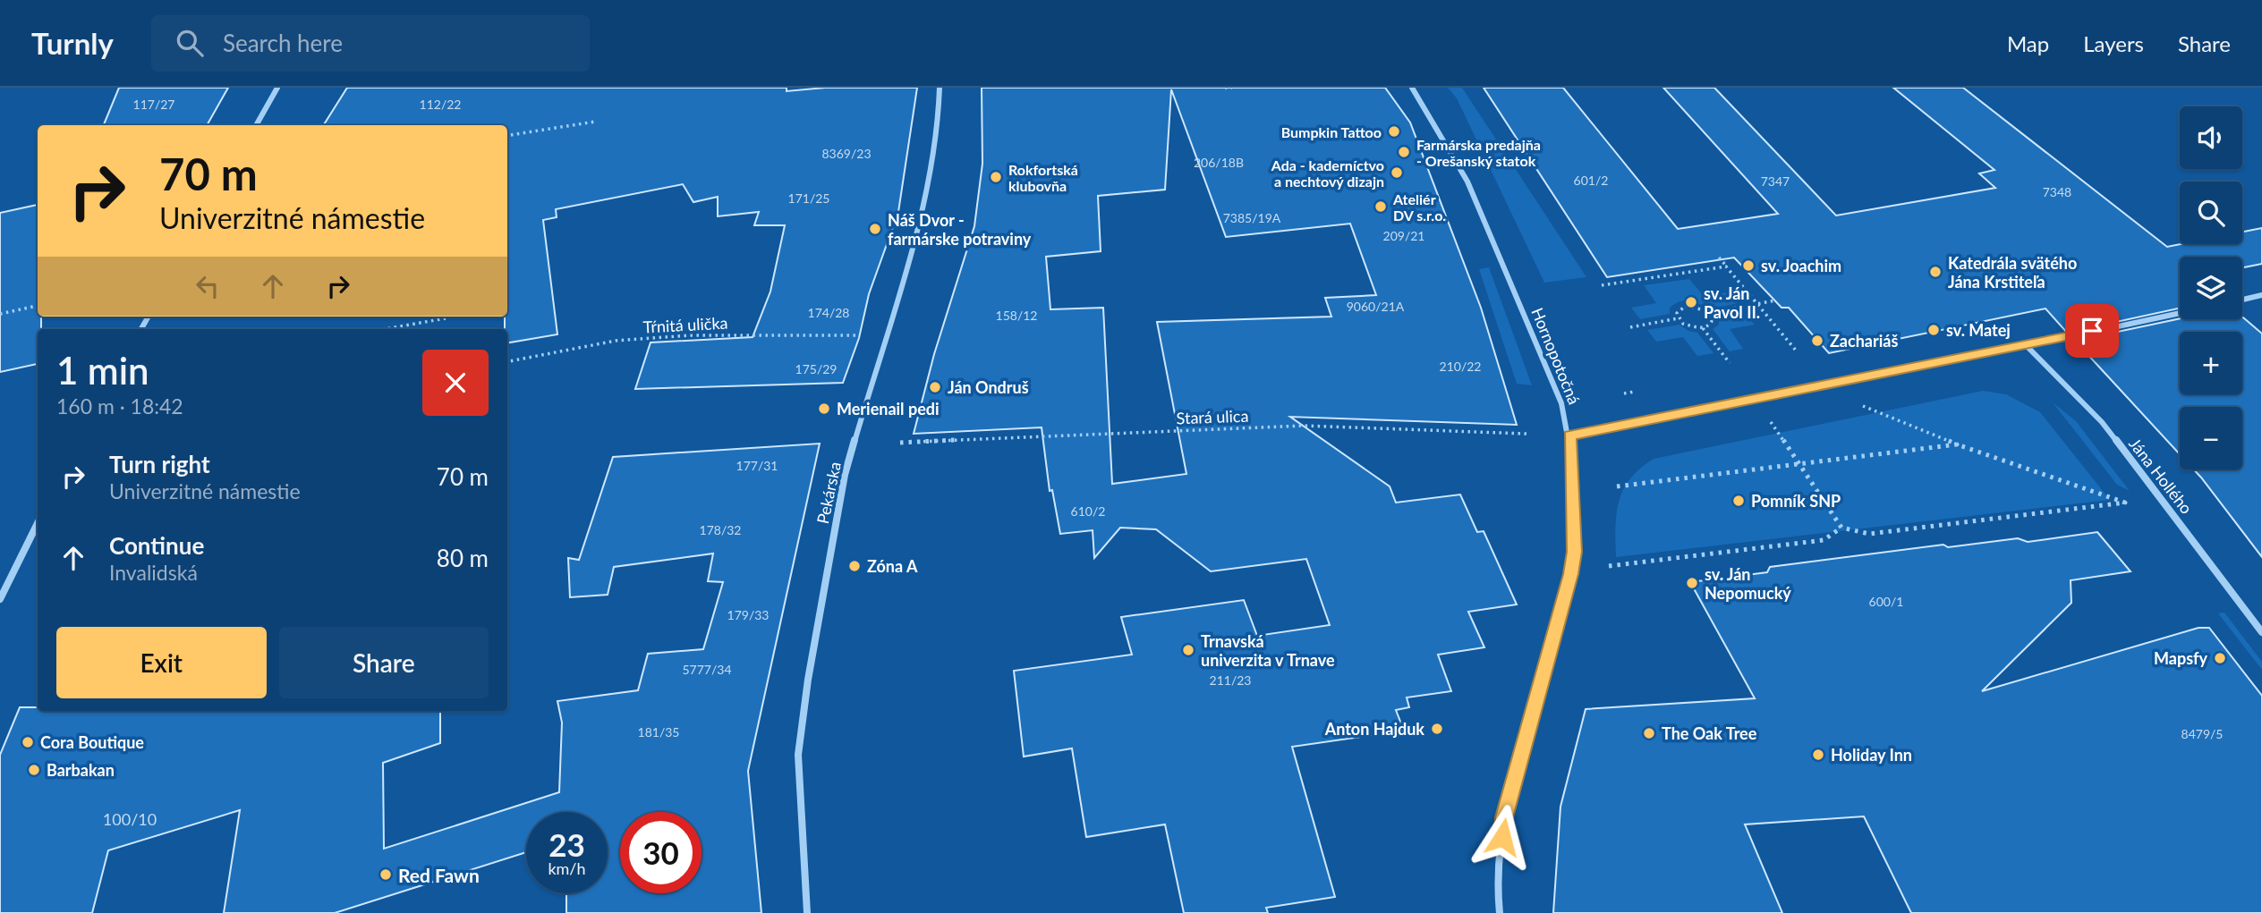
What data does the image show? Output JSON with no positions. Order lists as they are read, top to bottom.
{
  "streets": {
    "street": ["Hornopotočná", "Jána Hollého", "Pekárska"],
    "path": ["Tŕnitá ulička", "Stará ulica"]
  },
  "places": [
    "Bumpkin Tattoo",
    "Farmárska predajňa - Orešanský statok",
    "Ada - kaderníctvo a nechtový dizajn",
    "Rokfortská klubovňa",
    "Ateliér DV s.r.o.",
    "Náš Dvor - farmárske potraviny",
    "sv. Joachim",
    "Katedrála svätého Jána Krstiteľa",
    "sv. Ján Pavol II.",
    "sv. Matej",
    "Zachariáš",
    "Ján Ondruš",
    "Merienail pedi",
    "Pomník SNP",
    "Zóna A",
    "sv. Ján Nepomucký",
    "Trnavská univerzita v Trnave",
    "Mapsfy",
    "Anton Hajduk",
    "The Oak Tree",
    "Cora Boutique",
    "Holiday Inn",
    "Barbakan",
    "Red Fawn"
  ],
  "house_numbers": [
    "117/27",
    "112/22",
    "8369/23",
    "206/18B",
    "601/2",
    "7347",
    "7348",
    "171/25",
    "7385/19A",
    "209/21",
    "9060/21A",
    "174/28",
    "158/12",
    "210/22",
    "175/29",
    "177/31",
    "610/2",
    "178/32",
    "600/1",
    "179/33",
    "5777/34",
    "211/23",
    "181/35",
    "8479/5",
    "100/10"
  ],
  "page": {
    "header": "Turnly",
    "search": "Search here",
    "nav": ["Map", "Layers", "Share"],
    "map_buttons": ["+", "−"],
    "turn": ["70 m", "Univerzitné námestie"],
    "heading": ["1 min", "160 m · 18:42"],
    "list": [
      {
        "name": "Turn right",
        "note": "Univerzitné námestie",
        "value": "70 m"
      },
      {
        "name": "Continue",
        "note": "Invalidská",
        "value": "80 m"
      }
    ],
    "buttons": ["Exit", "Share"],
    "speed": "23 km/h",
    "limit": "30"
  }
}
